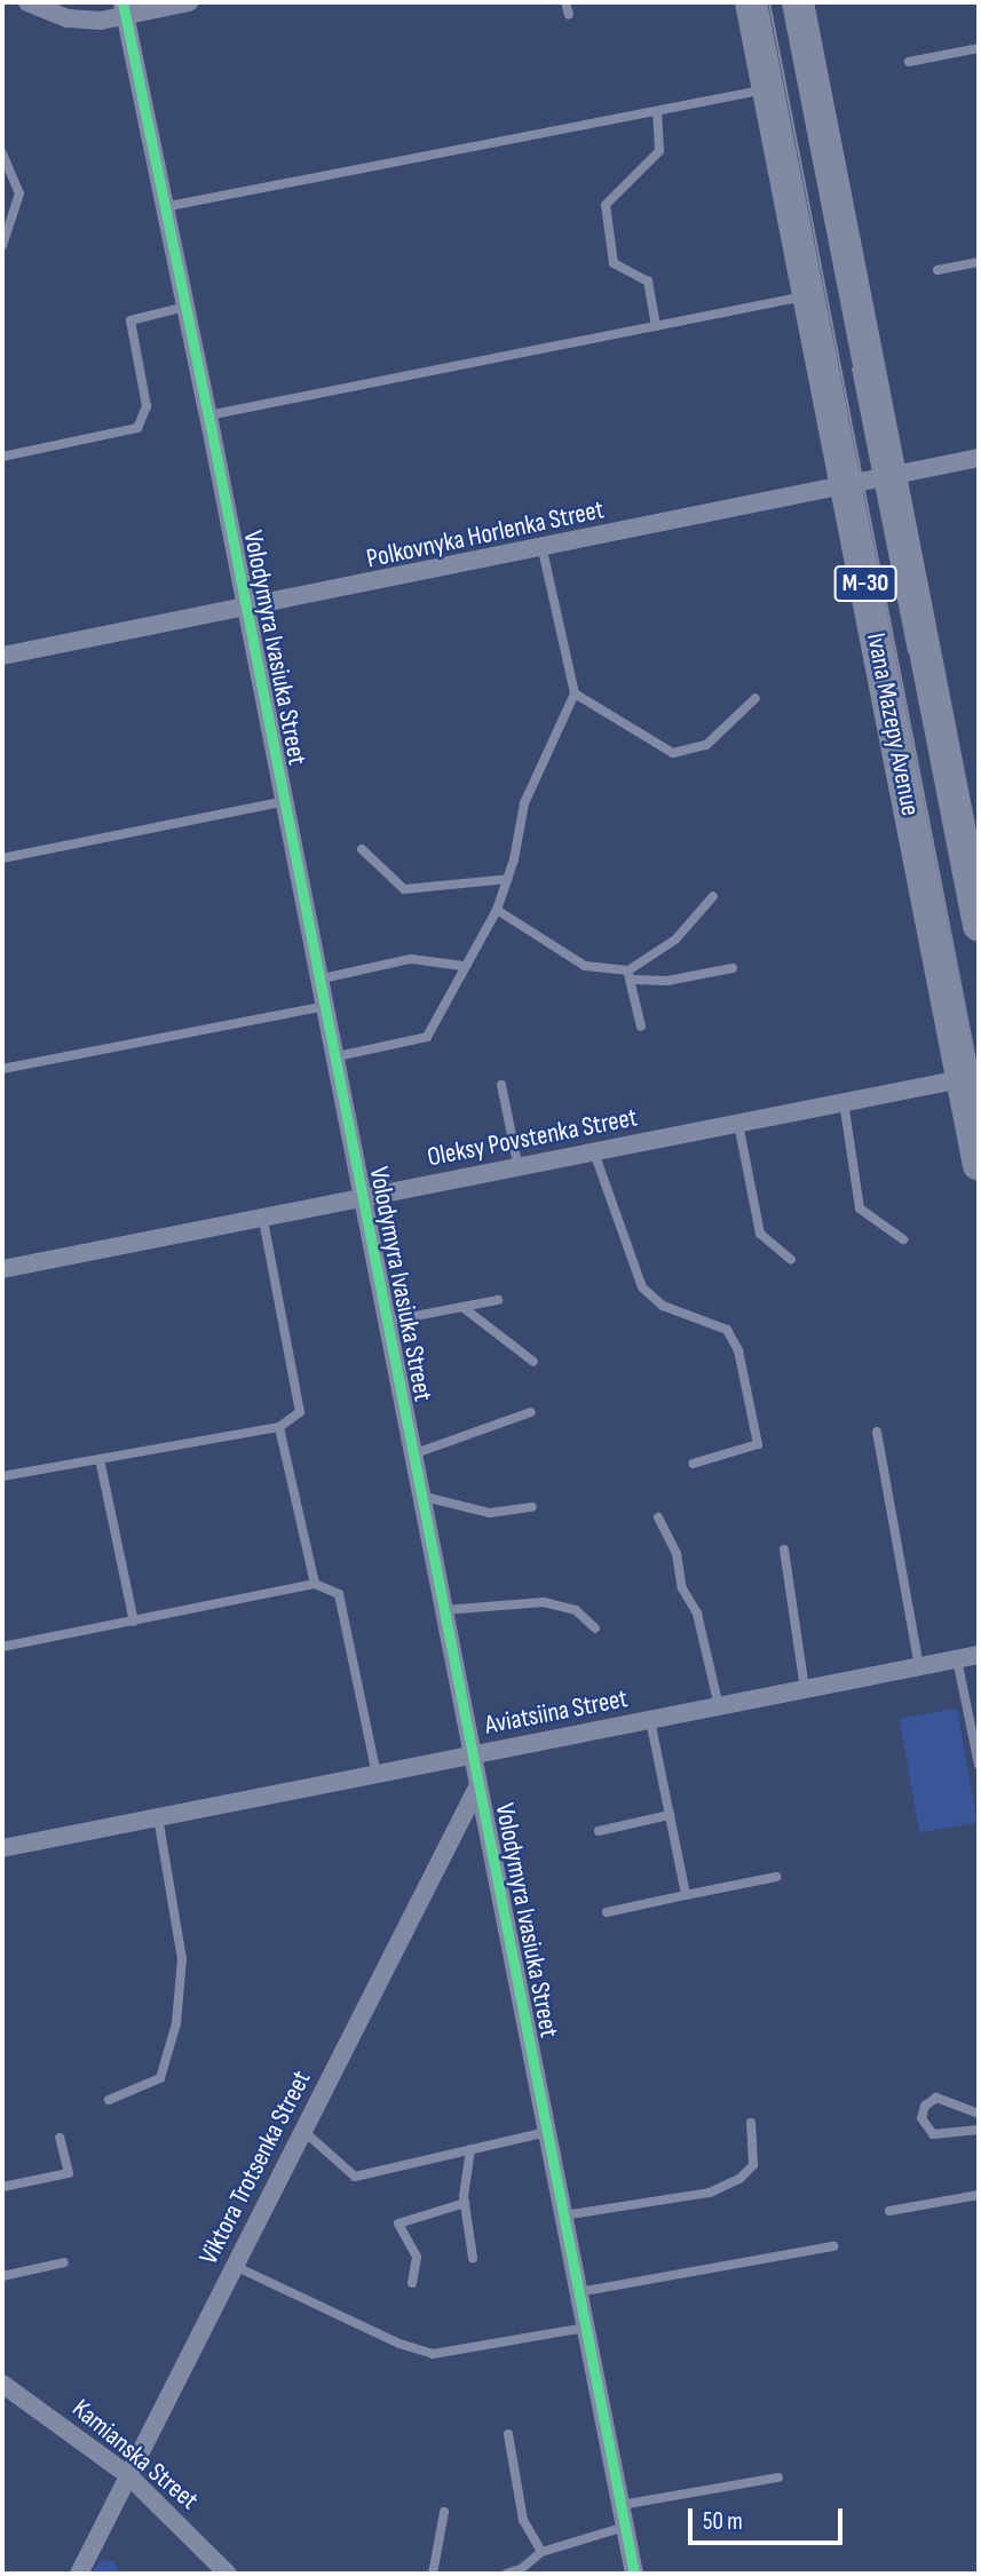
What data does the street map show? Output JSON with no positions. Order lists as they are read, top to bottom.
{
  "streets": {
    "highway": ["М-30", "Ivana Mazepy Avenue"],
    "street": [
      "Polkovnyka Horlenka Street",
      "Volodymyra Ivasiuka Street",
      "Oleksy Povstenka Street",
      "Aviatsiina Street",
      "Viktora Trotsenka Street",
      "Kamianska Street"
    ]
  },
  "crossings": [
    ["Polkovnyka Horlenka Street", "Volodymyra Ivasiuka Street"],
    ["Polkovnyka Horlenka Street", "Ivana Mazepy Avenue"],
    ["Volodymyra Ivasiuka Street", "Oleksy Povstenka Street"],
    ["Volodymyra Ivasiuka Street", "Aviatsiina Street"],
    ["Volodymyra Ivasiuka Street", "Viktora Trotsenka Street"],
    ["Ivana Mazepy Avenue", "Oleksy Povstenka Street"],
    ["Viktora Trotsenka Street", "Kamianska Street"]
  ],
  "scale_bar": "50 m"
}
